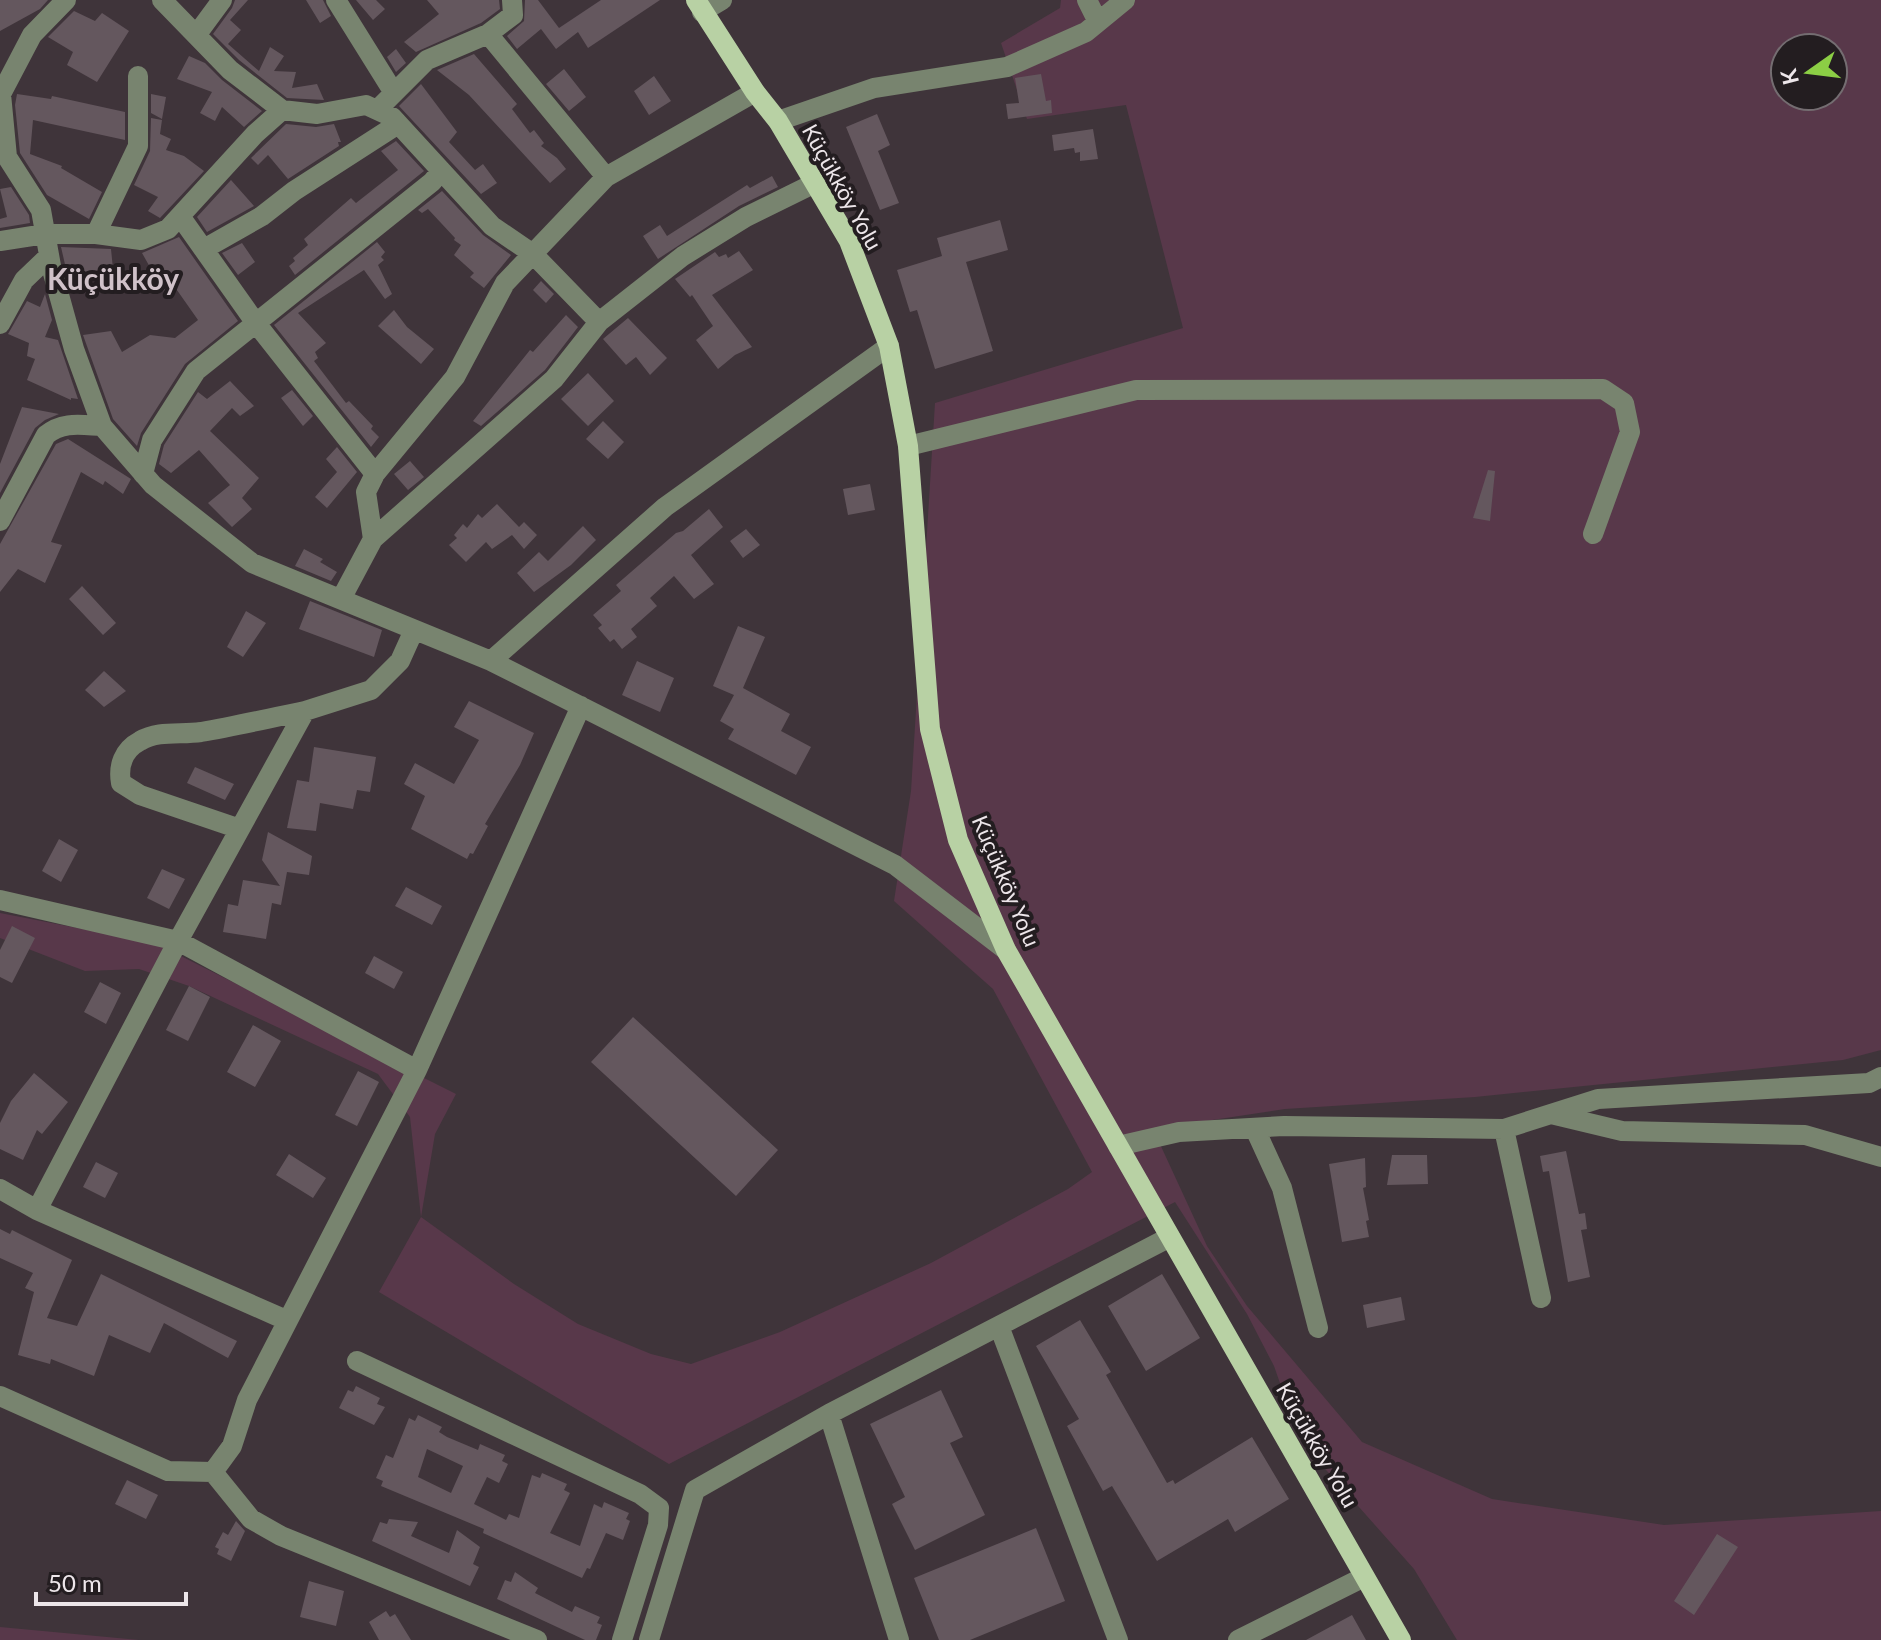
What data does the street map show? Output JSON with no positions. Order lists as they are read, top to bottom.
{
  "streets": {
    "main road": ["Küçükköy Yolu"]
  },
  "districts": ["Küçükköy"],
  "scale_bar": "50 m",
  "north": "left"
}
